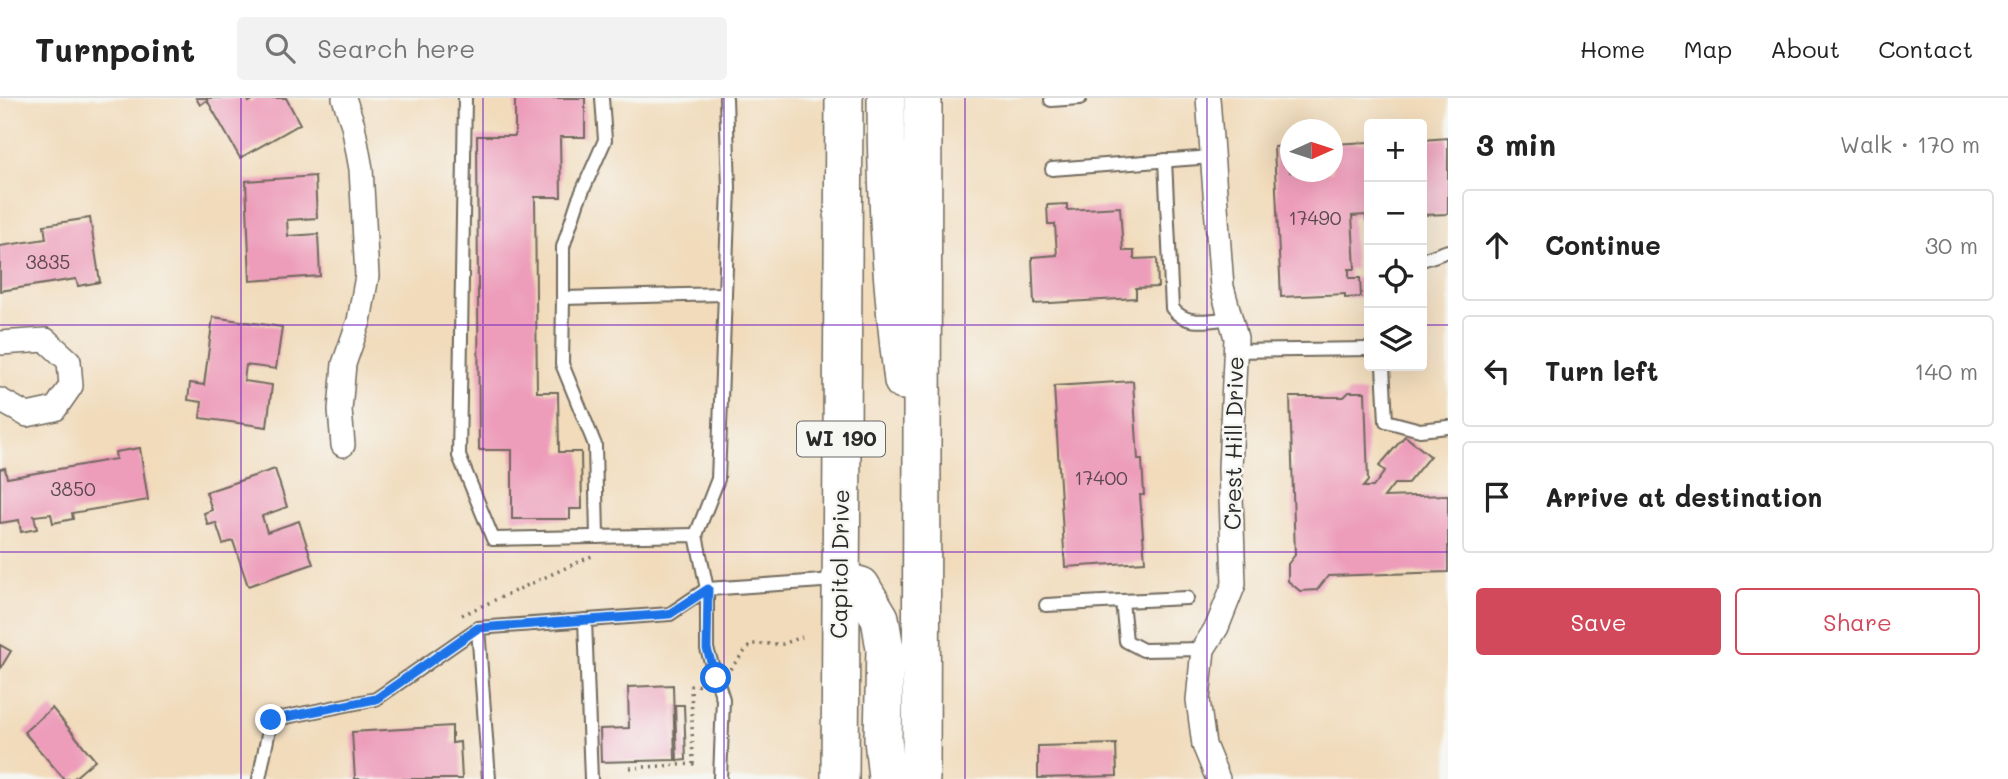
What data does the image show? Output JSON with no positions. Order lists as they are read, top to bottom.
{
  "streets": {
    "main road": ["WI 190", "Capitol Drive"],
    "street": ["Crest Hill Drive"]
  },
  "house_numbers": [
    "17490",
    "3835",
    "17400",
    "3850"
  ],
  "north": "right",
  "page": {
    "header": "Turnpoint",
    "search": "Search here",
    "nav": [
      "Home",
      "Map",
      "About",
      "Contact"
    ],
    "heading": ["3 min", "Walk · 170 m"],
    "map_buttons": ["+", "−"],
    "list": [
      ["Continue", "30 m"],
      ["Turn left", "140 m"],
      "Arrive at destination"
    ],
    "buttons": ["Save", "Share"]
  }
}
